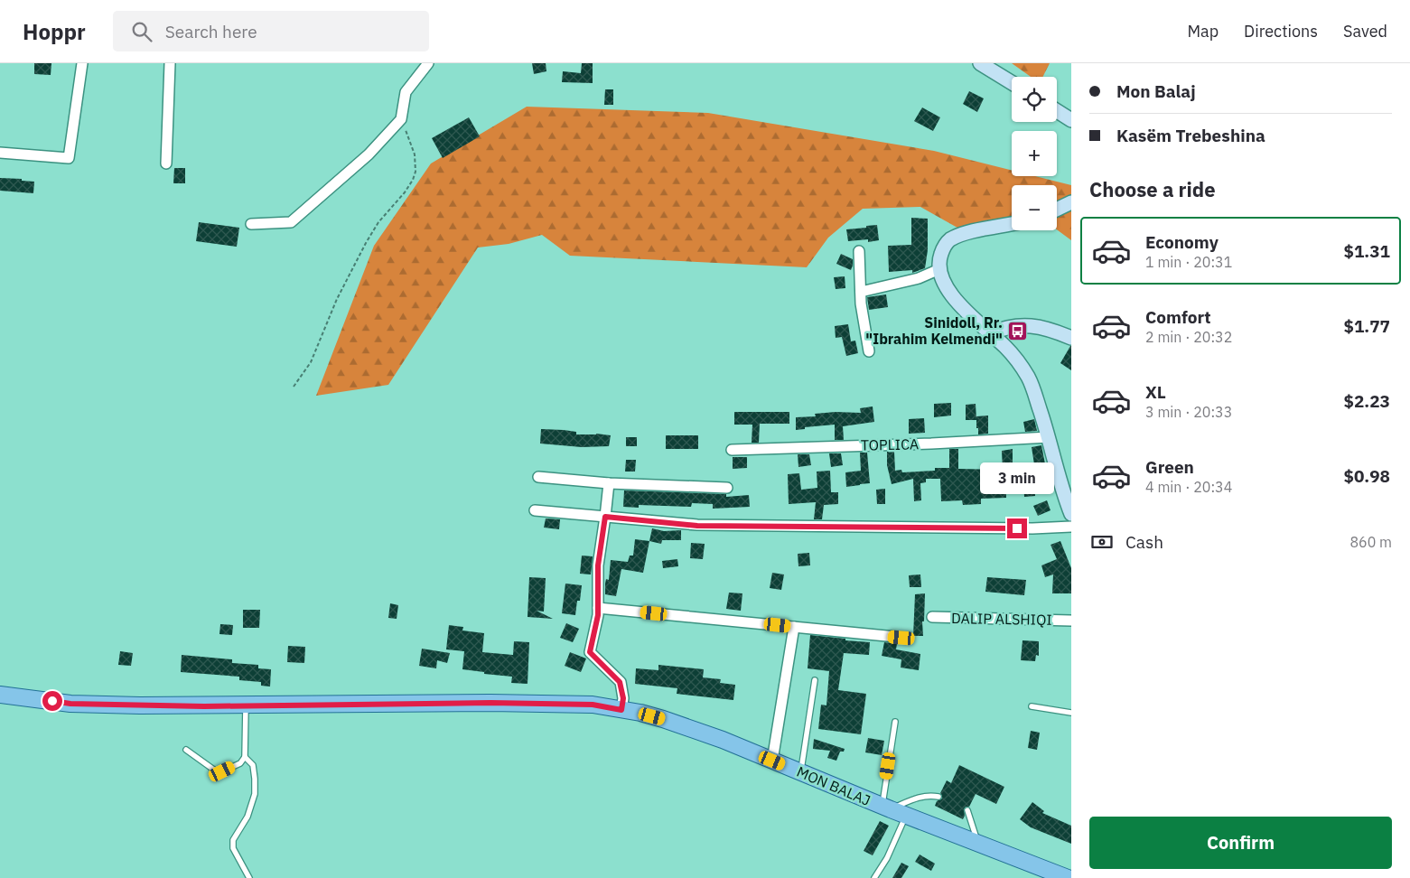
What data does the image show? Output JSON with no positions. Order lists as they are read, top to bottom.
{
  "streets": {
    "main road": ["MON BALAJ"],
    "street": ["TOPLICA", "DALIP ALSHIQI"]
  },
  "places": {
    "bus stop": ["Sinidoll, Rr. \"Ibrahim Kelmendi\""]
  },
  "page": {
    "header": "Hoppr",
    "search": "Search here",
    "nav": ["Map", "Directions", "Saved"],
    "banner": ["Mon Balaj", "Kasëm Trebeshina"],
    "map_buttons": ["+", "−"],
    "heading": "Choose a ride",
    "list": [
      {
        "name": "Economy",
        "note": "1 min · 20:31",
        "value": "$1.31"
      },
      {
        "name": "Comfort",
        "note": "2 min · 20:32",
        "value": "$1.77"
      },
      {
        "name": "XL",
        "note": "3 min · 20:33",
        "value": "$2.23"
      },
      {
        "name": "Green",
        "note": "4 min · 20:34",
        "value": "$0.98"
      }
    ],
    "bubble": "3 min",
    "pay": ["Cash", "860 m"],
    "buttons": "Confirm"
  }
}
